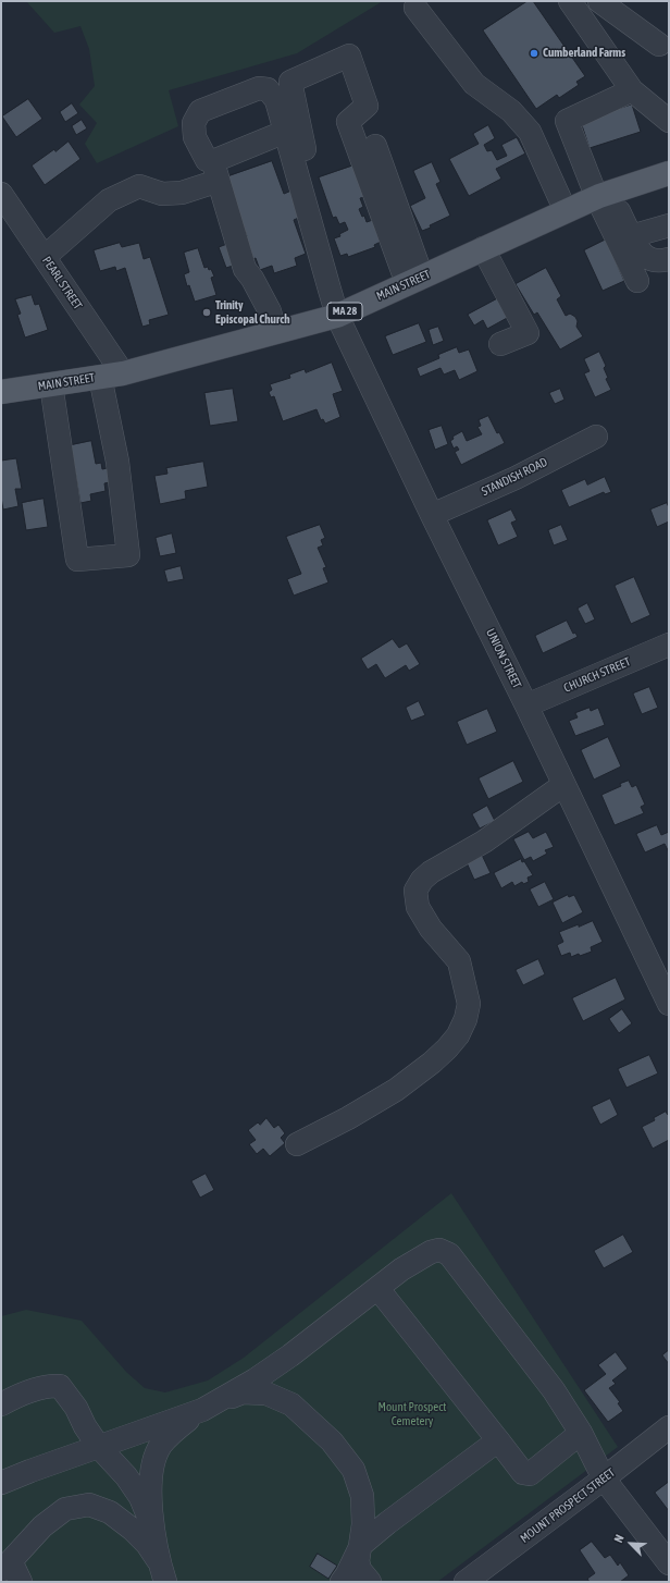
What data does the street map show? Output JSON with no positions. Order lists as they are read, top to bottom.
{
  "streets": {
    "main road": ["MAIN STREET", "MA 28"],
    "street": [
      "PEARL STREET",
      "STANDISH ROAD",
      "UNION STREET",
      "CHURCH STREET",
      "MOUNT PROSPECT STREET"
    ]
  },
  "crossings": [
    ["PEARL STREET", "MAIN STREET"],
    ["MAIN STREET", "UNION STREET"],
    ["STANDISH ROAD", "UNION STREET"],
    ["UNION STREET", "CHURCH STREET"]
  ],
  "parks": ["Mount Prospect Cemetery"],
  "places": ["Cumberland Farms", "Trinity Episcopal Church"],
  "north": "top left"
}
